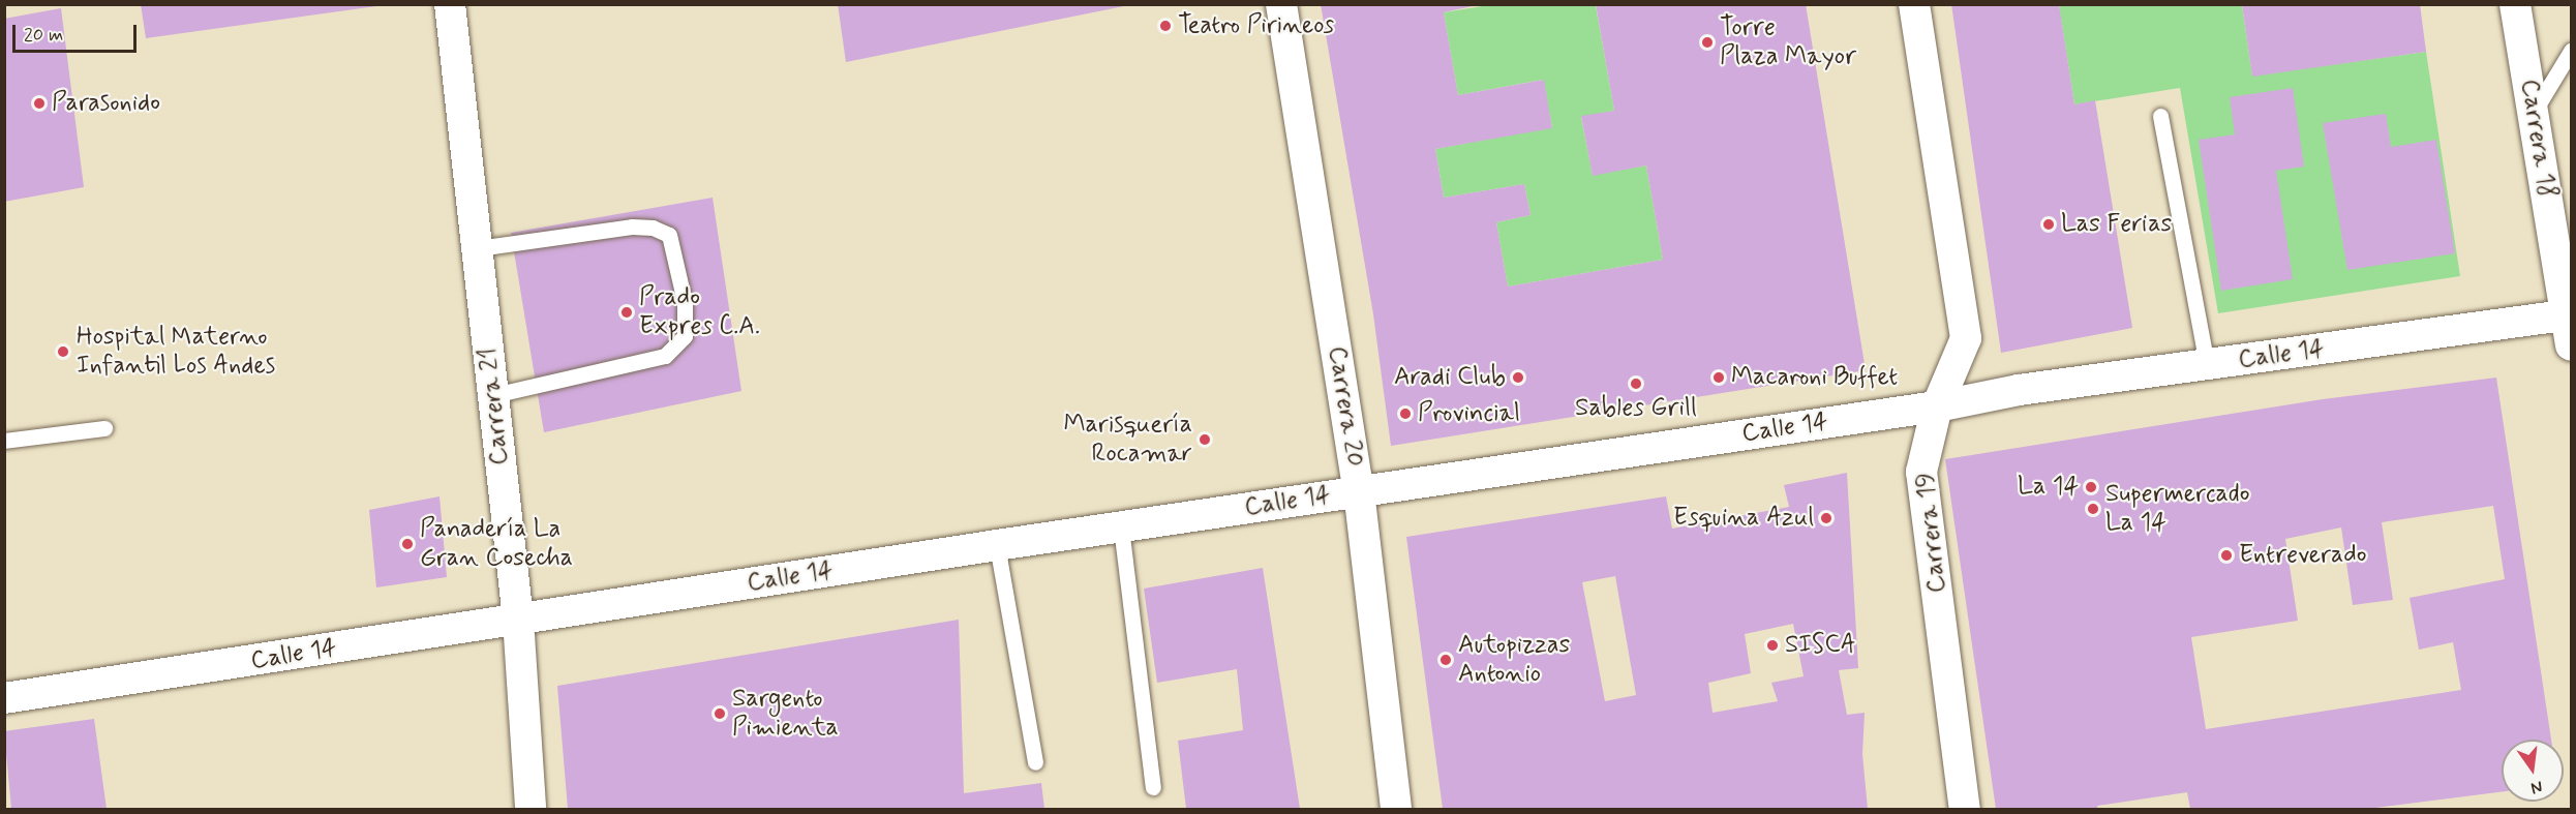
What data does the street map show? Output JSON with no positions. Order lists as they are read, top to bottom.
{
  "streets": {
    "street": [
      "Carrera 18",
      "Calle 14",
      "Carrera 21",
      "Carrera 20",
      "Carrera 19"
    ]
  },
  "crossings": [
    ["Carrera 18", "Calle 14"],
    ["Calle 14", "Carrera 21"],
    ["Calle 14", "Carrera 20"],
    ["Calle 14", "Carrera 19"]
  ],
  "places": [
    "Teatro Pirineos",
    "Torre Plaza Mayor",
    "Parasonido",
    "Las Ferias",
    "Prado Expres C.A.",
    "Hospital Materno Infantil Los Andes",
    "Aradi Club",
    "Macaroni Buffet",
    "Sables Grill",
    "Provincial",
    "Marisquería Rocamar",
    "La 14",
    "Supermercado La 14",
    "Esquina Azul",
    "Panadería La Gran Cosecha",
    "Entreverado",
    "SISCA",
    "Autopizzas Antonio",
    "Sargento Pimienta"
  ],
  "scale_bar": "20 m",
  "north": "bottom"
}
